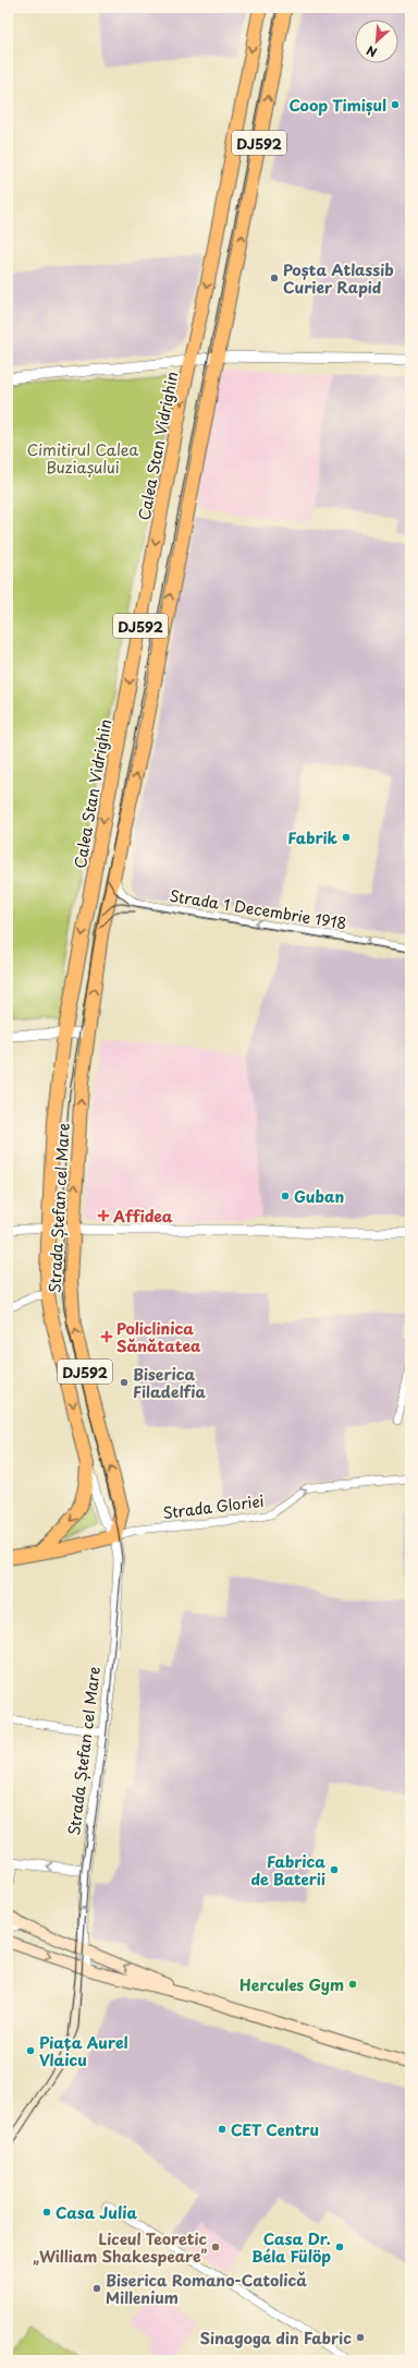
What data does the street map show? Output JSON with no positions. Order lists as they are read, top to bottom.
{
  "streets": {
    "main road": ["DJ592", "Calea Stan Vidrighin", "Strada Ștefan cel Mare"],
    "street": ["Strada 1 Decembrie 1918", "Strada Gloriei"]
  },
  "crossings": [
    ["DJ592", "Strada 1 Decembrie 1918"],
    ["DJ592", "Strada Ștefan cel Mare"],
    ["Calea Stan Vidrighin", "Strada Ștefan cel Mare"],
    ["Strada 1 Decembrie 1918", "Strada Ștefan cel Mare"],
    ["Strada Ștefan cel Mare", "Strada Gloriei"]
  ],
  "one_way": ["Strada 1 Decembrie 1918", "Strada Gloriei"],
  "parks": ["Cimitirul Calea Buziașului"],
  "places": {
    "other": [
      "Coop Timișul",
      "Poșta Atlassib Curier Rapid",
      "Fabrik",
      "Guban",
      "Biserica Filadelfia",
      "Fabrica de Baterii",
      "Hercules Gym",
      "Piața Aurel Vlaicu",
      "CET Centru",
      "Casa Julia",
      "Liceul Teoretic „William Shakespeare”",
      "Casa Dr. Béla Fülöp",
      "Biserica Romano-Catolică Millenium",
      "Sinagoga din Fabric"
    ],
    "health": ["Affidea", "Policlinica Sănătatea"]
  },
  "north": "bottom left"
}
